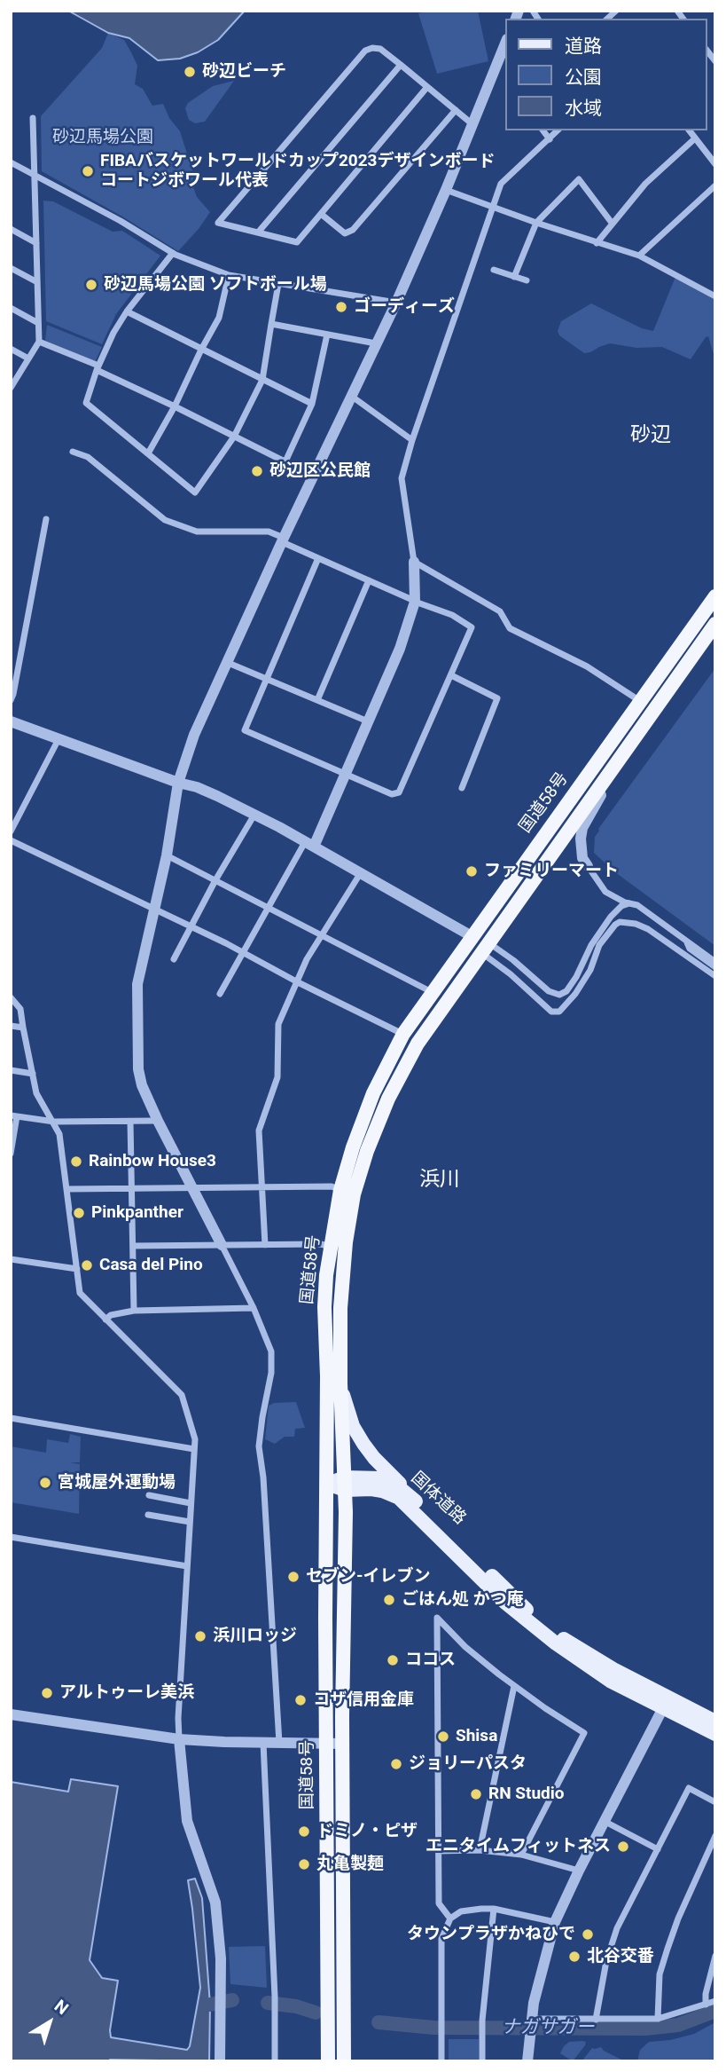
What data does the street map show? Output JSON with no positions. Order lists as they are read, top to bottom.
{
  "streets": {
    "highway": ["国道58号"],
    "main road": ["国体道路"]
  },
  "crossings": [
    ["国道58号", "国体道路"]
  ],
  "districts": ["砂辺", "浜川"],
  "water": ["ナガサガー"],
  "parks": ["砂辺馬場公園"],
  "places": [
    "砂辺ビーチ",
    "FIBAバスケットワールドカップ2023デザインボード コートジボワール代表",
    "砂辺馬場公園 ソフトボール場",
    "ゴーディーズ",
    "砂辺区公民館",
    "ファミリーマート",
    "Rainbow House3",
    "Pinkpanther",
    "Casa del Pino",
    "宮城屋外運動場",
    "セブン-イレブン",
    "ごはん処 かつ庵",
    "浜川ロッジ",
    "ココス",
    "アルトゥーレ美浜",
    "コザ信用金庫",
    "Shisa",
    "ジョリーパスタ",
    "RN Studio",
    "ドミノ・ピザ",
    "エニタイムフィットネス",
    "丸亀製麺",
    "タウンプラザかねひで",
    "北谷交番"
  ],
  "legend": ["道路", "公園", "水域"],
  "north": "top right"
}
